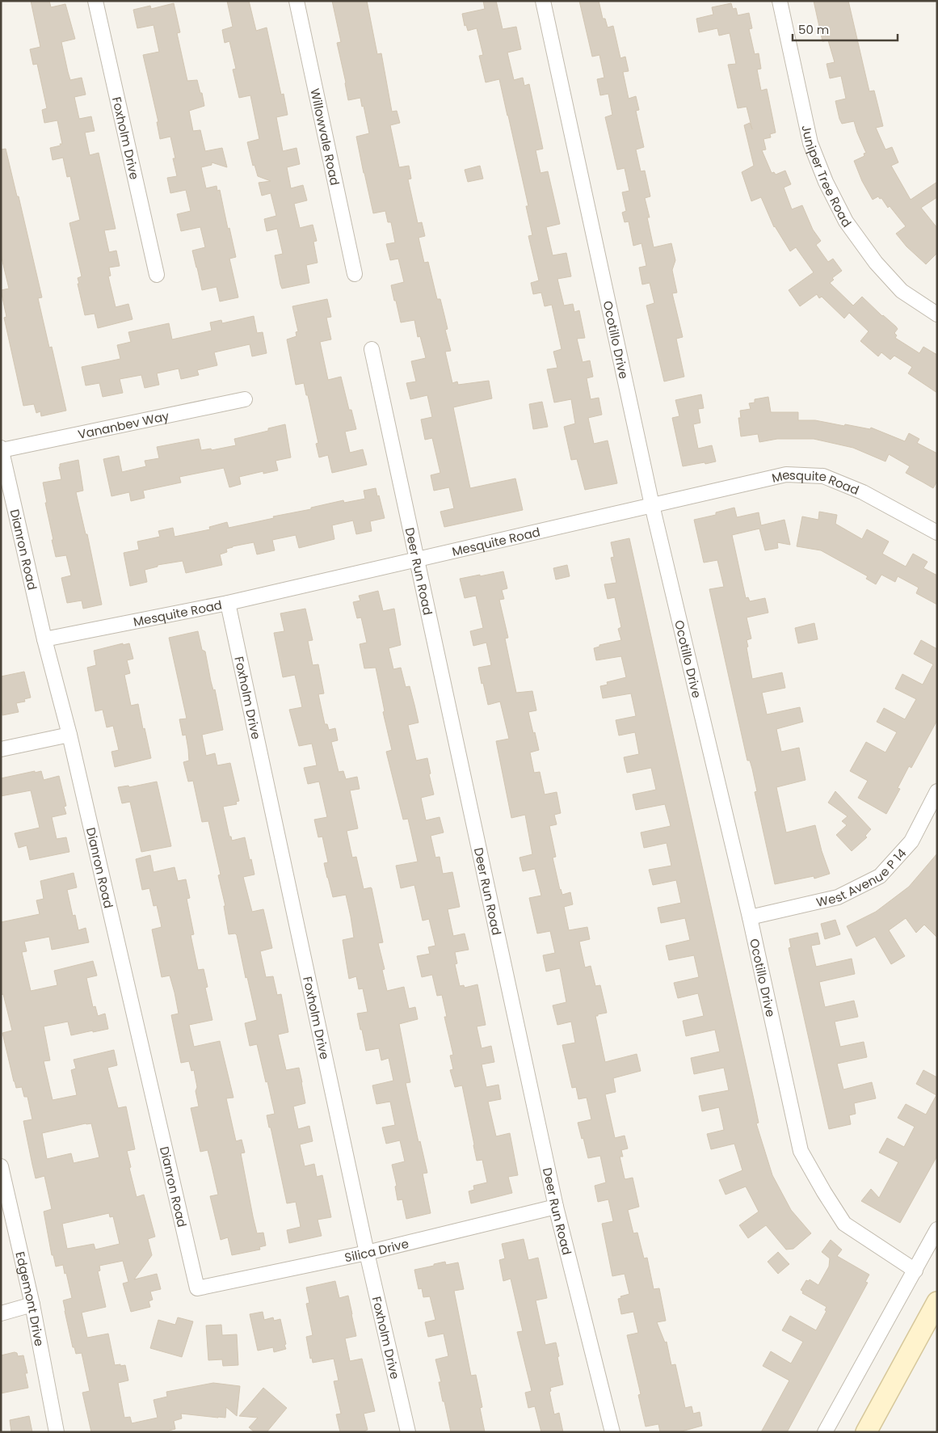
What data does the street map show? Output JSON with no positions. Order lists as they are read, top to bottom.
{
  "streets": {
    "street": [
      "Foxholm Drive",
      "Willowvale Road",
      "Juniper Tree Road",
      "Ocotillo Drive",
      "Vananbev Way",
      "Mesquite Road",
      "Dianron Road",
      "Deer Run Road",
      "West Avenue P 14",
      "Silica Drive",
      "Edgemont Drive"
    ]
  },
  "crossings": [
    ["Foxholm Drive", "Mesquite Road"],
    ["Foxholm Drive", "Silica Drive"],
    ["Ocotillo Drive", "Mesquite Road"],
    ["Ocotillo Drive", "West Avenue P 14"],
    ["Vananbev Way", "Dianron Road"],
    ["Mesquite Road", "Dianron Road"],
    ["Mesquite Road", "Deer Run Road"],
    ["Dianron Road", "Silica Drive"],
    ["Deer Run Road", "Silica Drive"]
  ],
  "scale_bar": "50 m"
}
